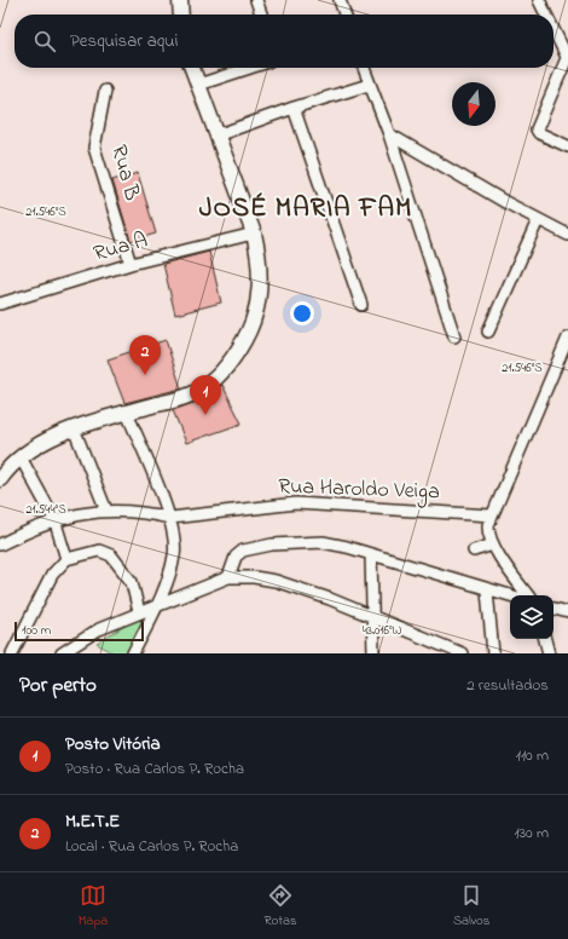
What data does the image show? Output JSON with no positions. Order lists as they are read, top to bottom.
{
  "streets": {
    "street": ["Rua B", "Rua A", "Rua Haroldo Veiga"]
  },
  "crossings": [
    ["Rua B", "Rua A"]
  ],
  "districts": ["JOSÉ MARIA FAM"],
  "scale_bar": "100 m",
  "north": "bottom",
  "page": {
    "search": "Pesquisar aqui",
    "pins": ["2", "1"],
    "scale": "100 m",
    "heading": ["Por perto", "2 resultados"],
    "list": [
      {
        "mark": "1",
        "name": "Posto Vitória",
        "note": "Posto · Rua Carlos P. Rocha",
        "value": "110 m"
      },
      {
        "mark": "2",
        "name": "M.E.T.E",
        "note": "Local · Rua Carlos P. Rocha",
        "value": "130 m"
      }
    ],
    "nav": ["Mapa", "Rotas", "Salvos"]
  },
  "coordinates": ["21.546°S", "21.544°S", "43.016°W"]
}
